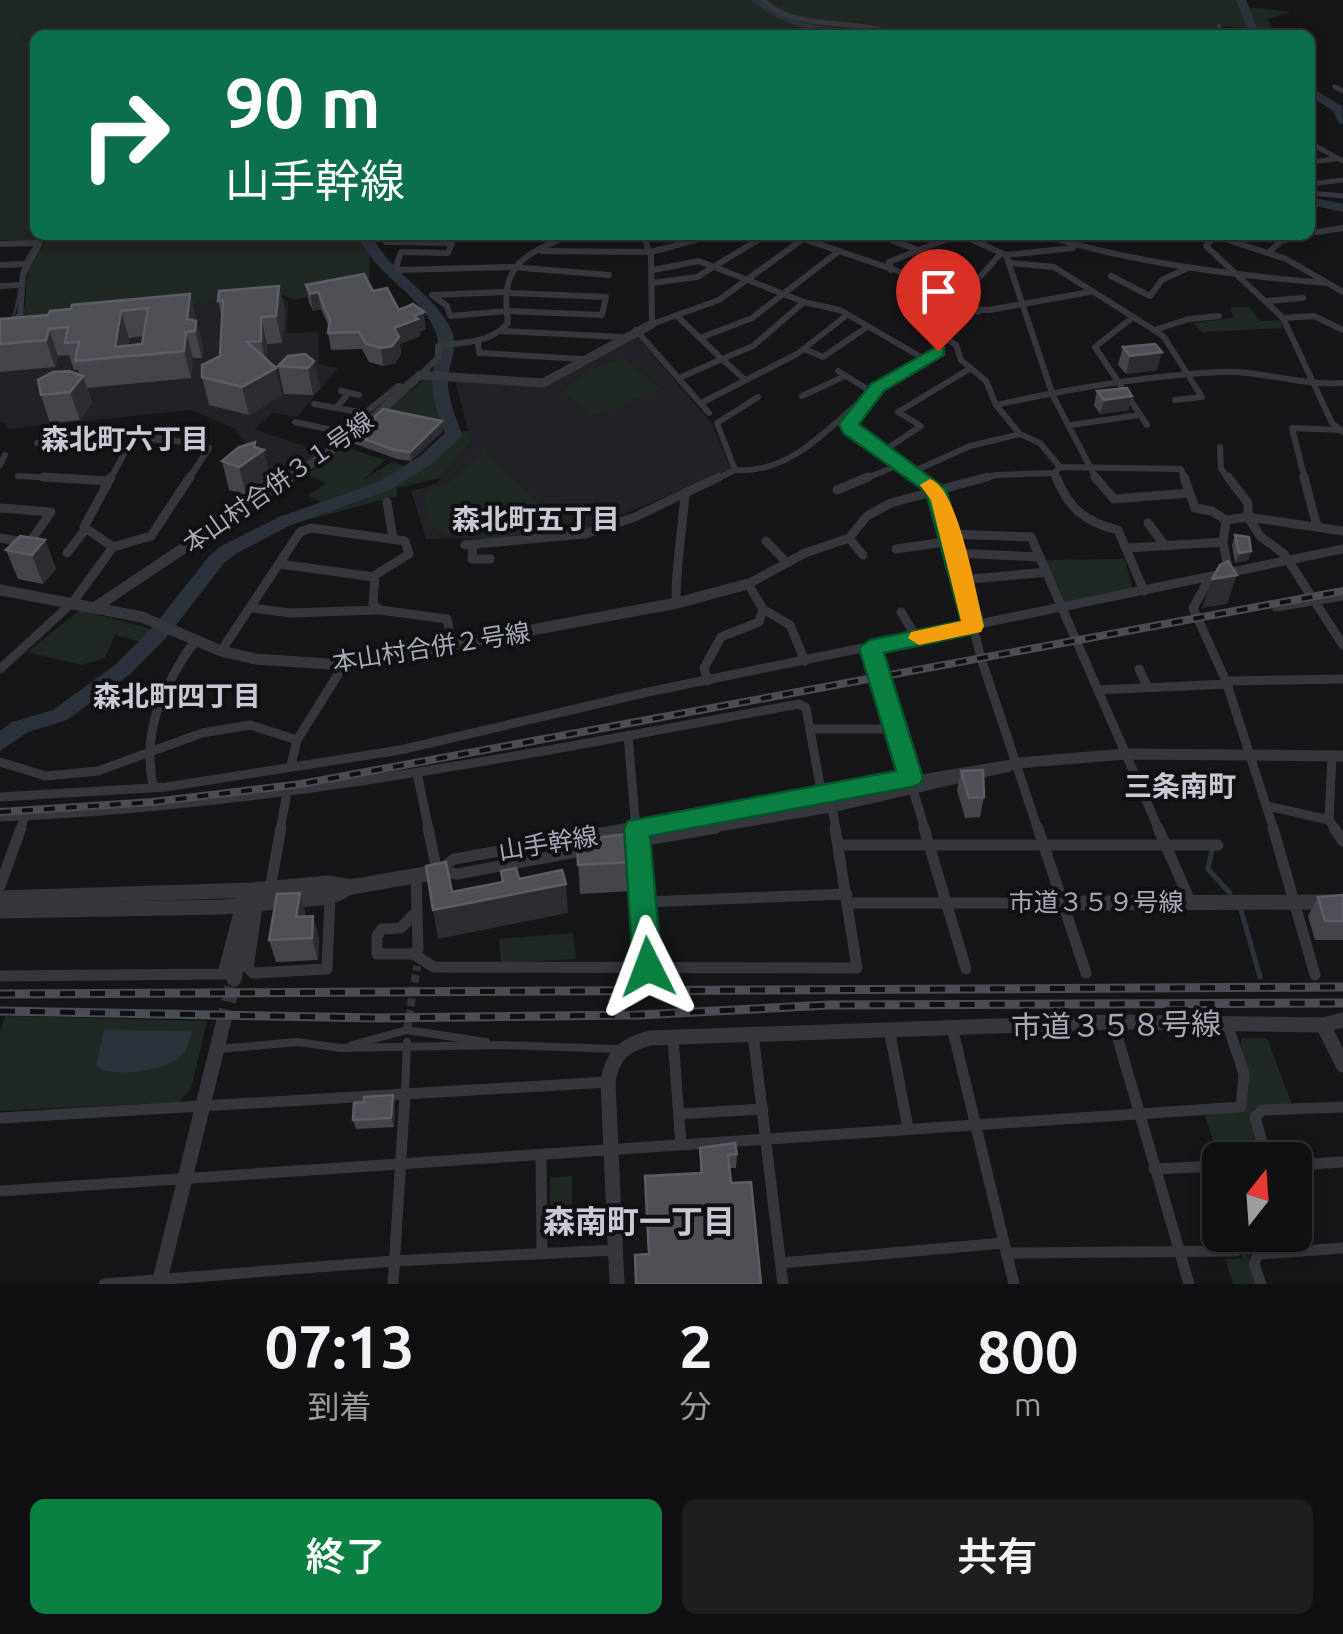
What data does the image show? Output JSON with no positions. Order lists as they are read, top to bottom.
{
  "streets": {
    "street": [
      "本山村合併３１号線",
      "本山村合併２号線",
      "山手幹線",
      "市道３５９号線",
      "市道３５８号線"
    ]
  },
  "crossings": [
    ["本山村合併３１号線", "本山村合併２号線"]
  ],
  "districts": [
    "森北町六丁目",
    "森北町五丁目",
    "森北町四丁目",
    "三条南町",
    "森南町一丁目"
  ],
  "north": "top",
  "page": {
    "turn": ["90 m", "山手幹線"],
    "eta": [
      "07:13",
      "到着",
      "2",
      "分",
      "800",
      "m"
    ],
    "buttons": ["終了", "共有"]
  }
}
